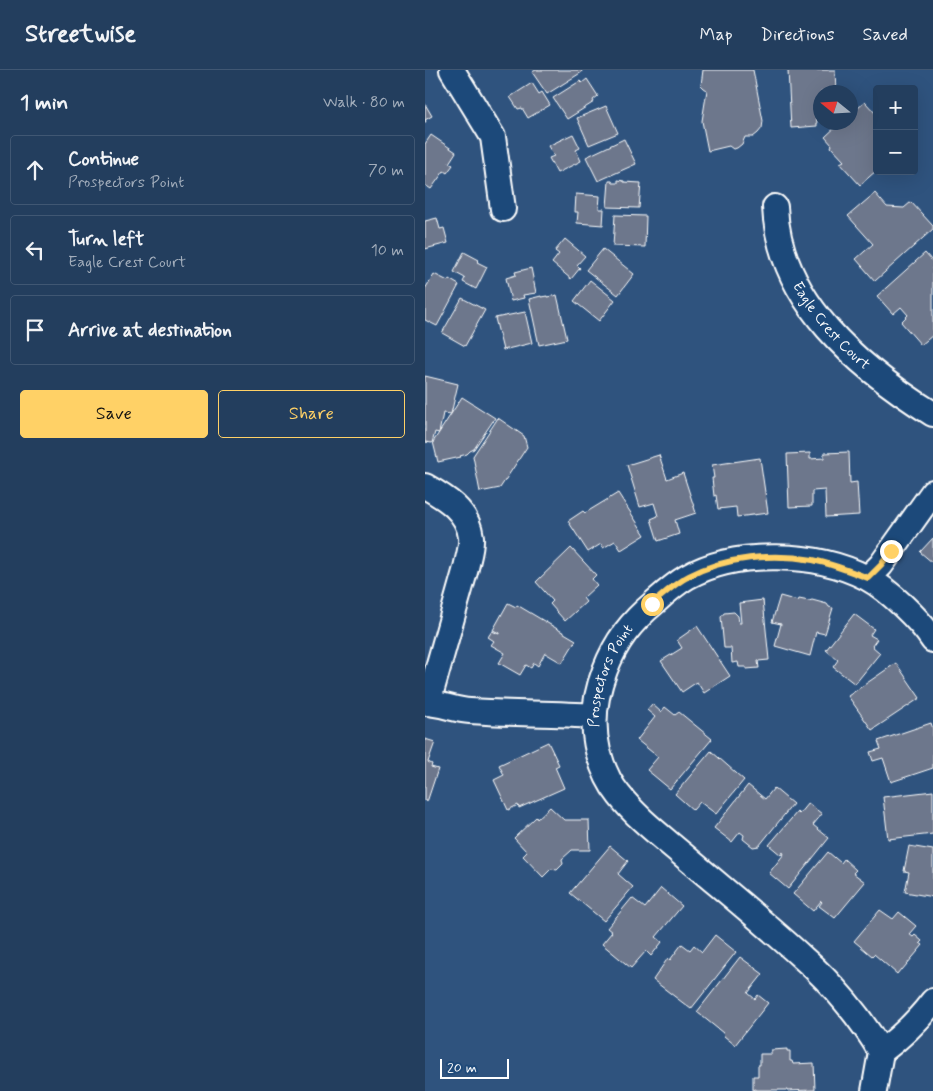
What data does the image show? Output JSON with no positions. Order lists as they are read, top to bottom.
{
  "streets": {
    "street": ["Eagle Crest Court", "Prospectors Point"]
  },
  "scale_bar": "20 m",
  "north": "left",
  "page": {
    "header": "Streetwise",
    "nav": ["Map", "Directions", "Saved"],
    "heading": ["1 min", "Walk · 80 m"],
    "map_buttons": ["+", "−"],
    "list": [
      ["Continue", "Prospectors Point", "70 m"],
      ["Turn left", "Eagle Crest Court", "10 m"],
      "Arrive at destination"
    ],
    "buttons": ["Save", "Share"],
    "scale": "20 m"
  }
}
